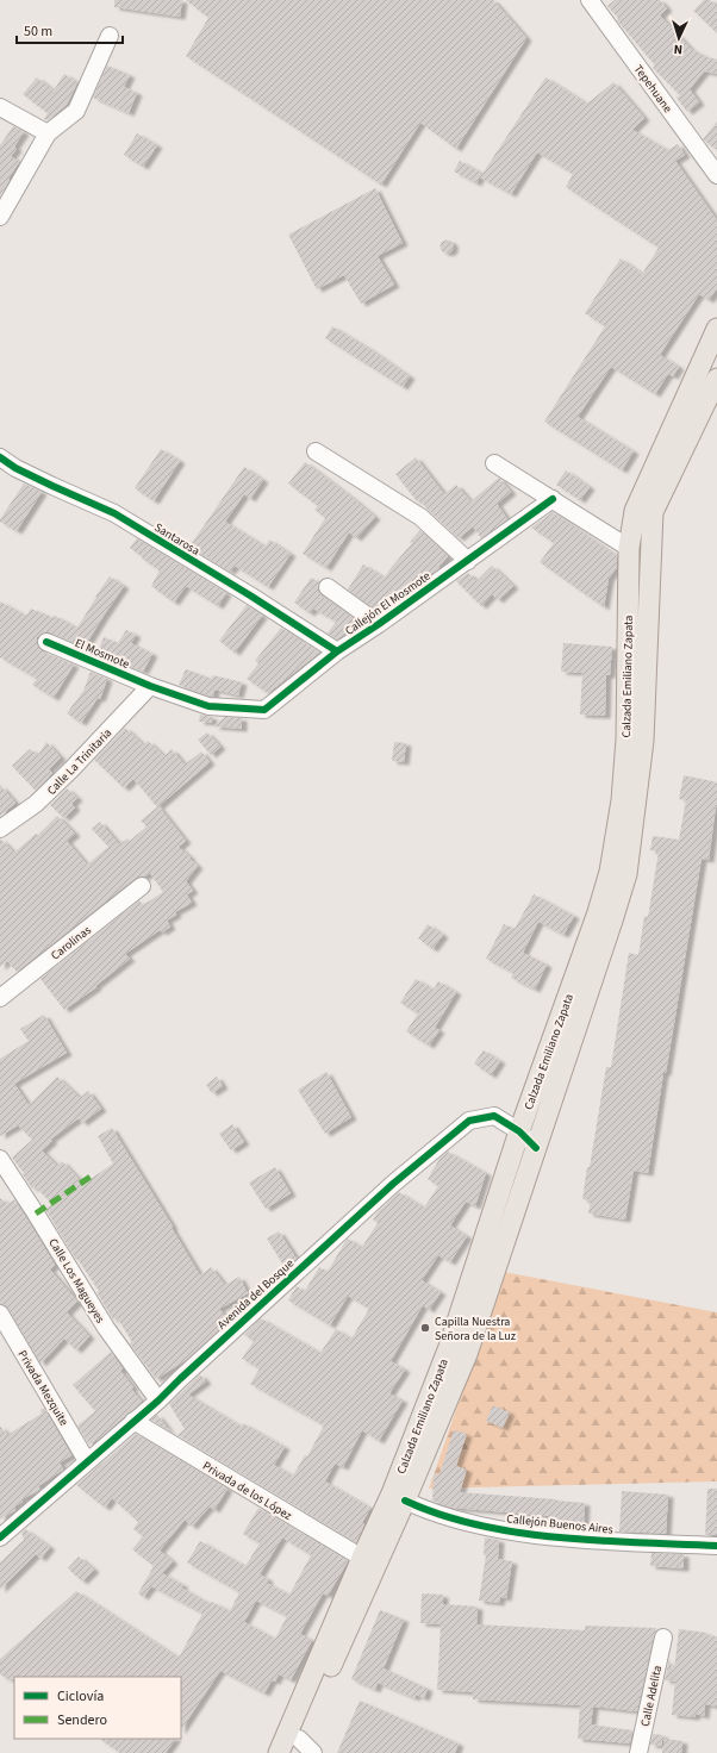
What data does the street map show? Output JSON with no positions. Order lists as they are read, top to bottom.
{
  "streets": {
    "main road": ["Calzada Emiliano Zapata"],
    "street": [
      "Tepehuane",
      "Santarosa",
      "Callejón El Mosmote",
      "El Mosmote",
      "Calle La Trinitaria",
      "Carolinas",
      "Calle Los Magueyes",
      "Avenida del Bosque",
      "Privada Mezquite",
      "Privada de los López",
      "Callejón Buenos Aires",
      "Calle Adelita"
    ]
  },
  "crossings": [
    ["Santarosa", "Callejón El Mosmote"],
    ["Callejón El Mosmote", "El Mosmote"],
    ["Callejón El Mosmote", "Calle La Trinitaria"],
    ["El Mosmote", "Calle La Trinitaria"],
    ["Calzada Emiliano Zapata", "Avenida del Bosque"],
    ["Calzada Emiliano Zapata", "Privada de los López"],
    ["Calzada Emiliano Zapata", "Callejón Buenos Aires"],
    ["Calle Los Magueyes", "Avenida del Bosque"],
    ["Avenida del Bosque", "Privada Mezquite"],
    ["Avenida del Bosque", "Privada de los López"]
  ],
  "places": ["Capilla Nuestra Señora de la Luz"],
  "legend": ["Ciclovía", "Sendero"],
  "scale_bar": "50 m",
  "north": "bottom"
}
